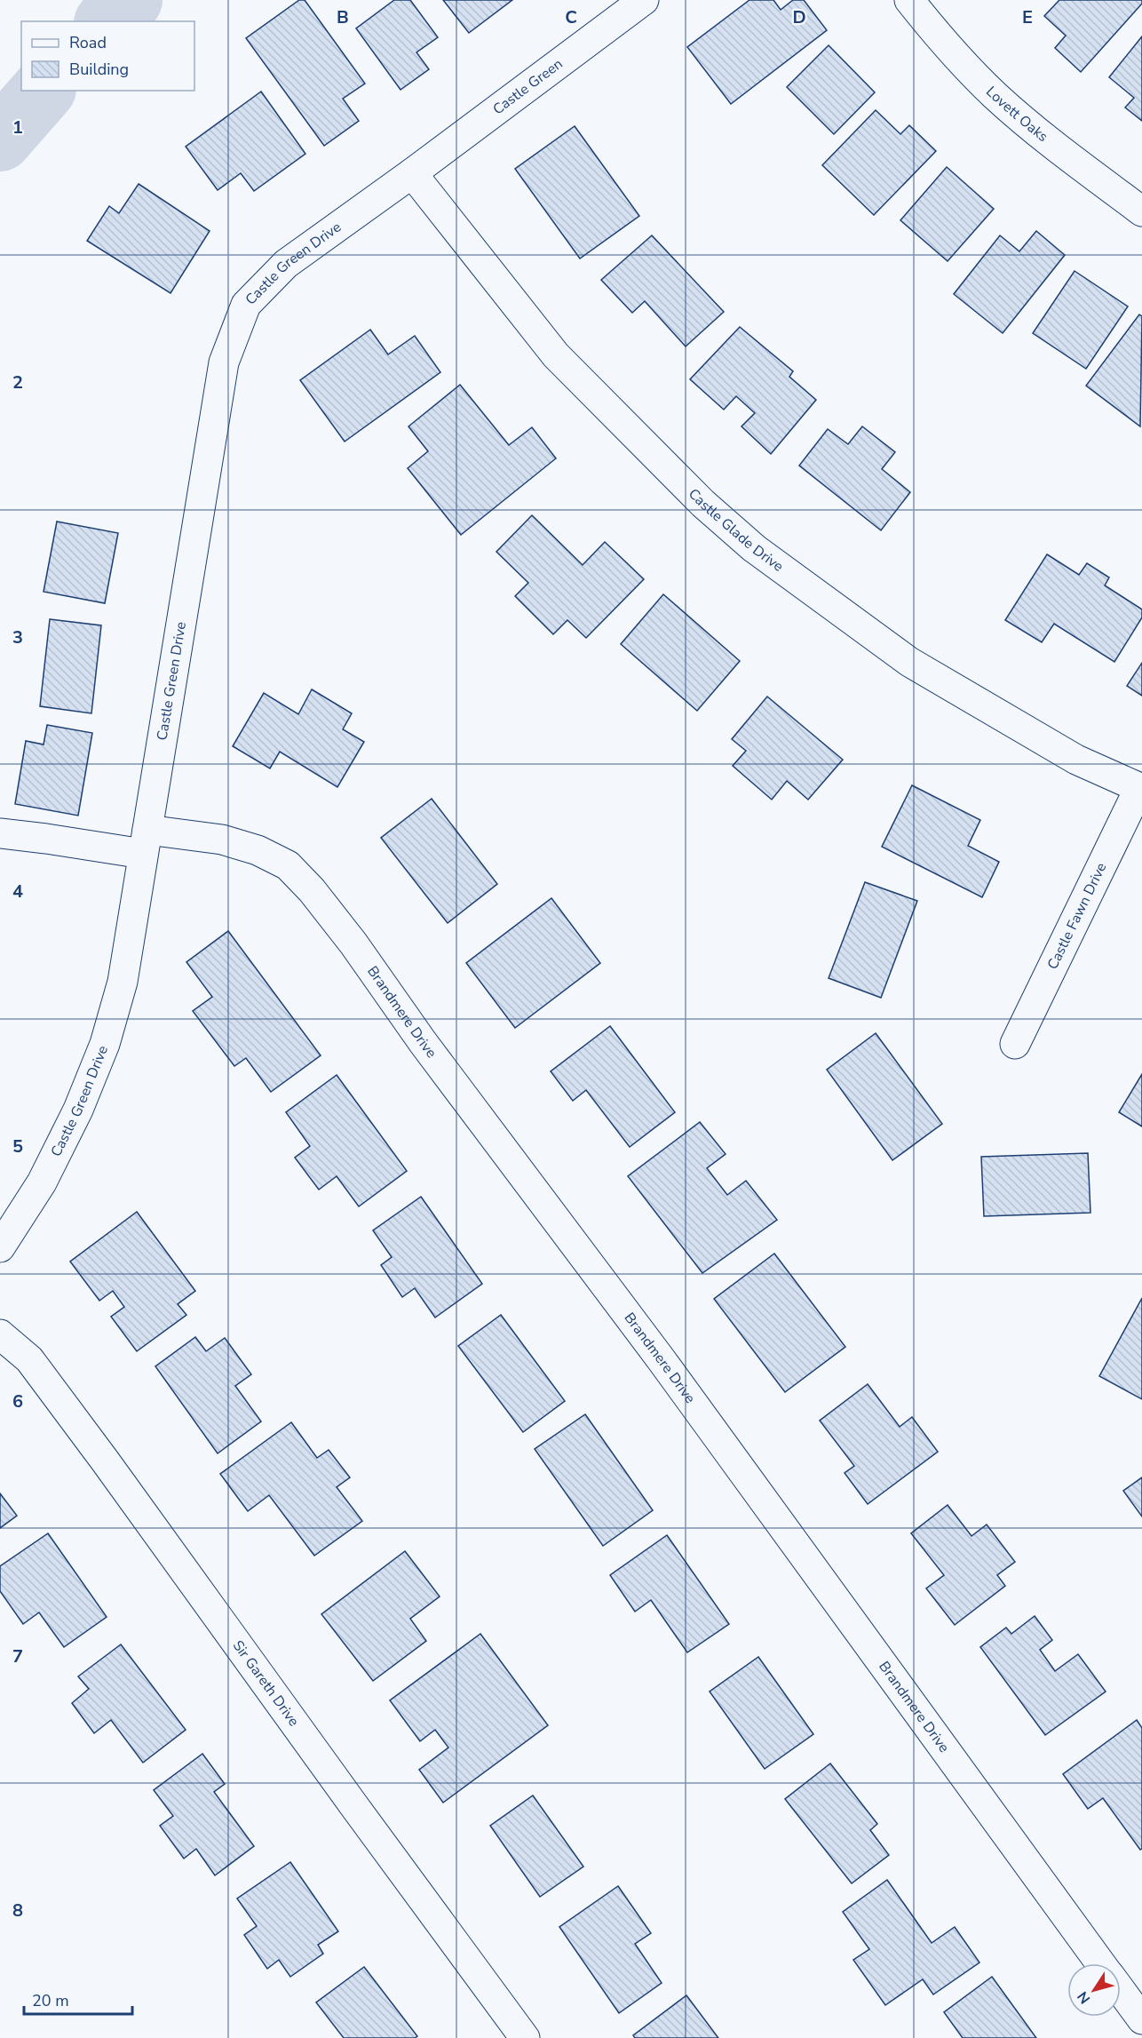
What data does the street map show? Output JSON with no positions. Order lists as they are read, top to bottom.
{
  "streets": {
    "street": [
      "Castle Green",
      "Lovett Oaks",
      "Castle Green Drive",
      "Castle Glade Drive",
      "Castle Fawn Drive",
      "Brandmere Drive",
      "Sir Gareth Drive"
    ]
  },
  "crossings": [
    ["Castle Green", "Castle Green Drive"],
    ["Castle Green", "Castle Glade Drive"],
    ["Castle Green Drive", "Castle Glade Drive"],
    ["Castle Green Drive", "Brandmere Drive"],
    ["Castle Glade Drive", "Castle Fawn Drive"]
  ],
  "legend": ["Road", "Building"],
  "scale_bar": "20 m",
  "north": "bottom left",
  "grid": {
    "columns": [
      "B",
      "C",
      "D",
      "E"
    ],
    "rows": [
      "1",
      "2",
      "3",
      "4",
      "5",
      "6",
      "7",
      "8"
    ]
  }
}
